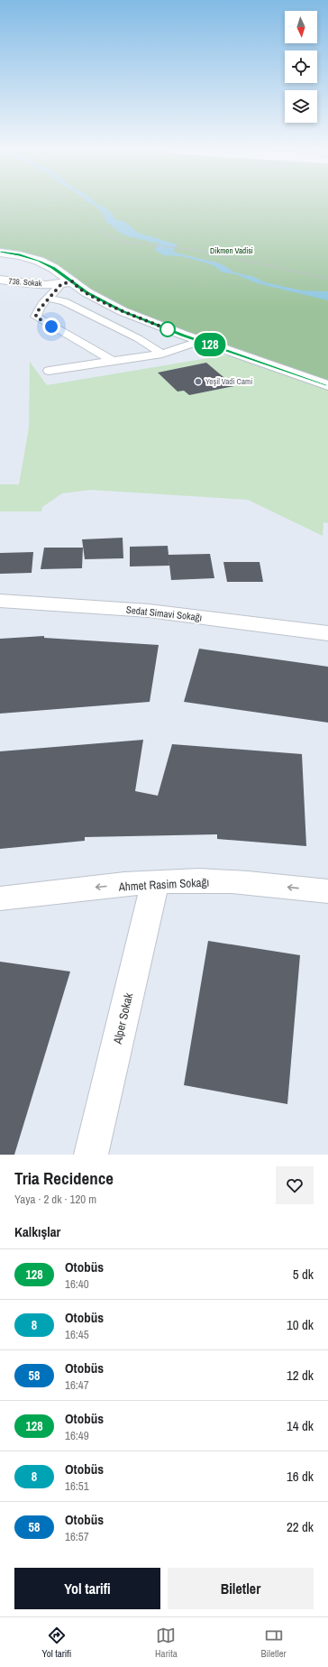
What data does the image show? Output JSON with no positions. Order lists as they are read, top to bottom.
{
  "streets": {
    "street": [
      "738. Sokak",
      "Sedat Simavi Sokağı",
      "Ahmet Rasim Sokağı",
      "Alper Sokak"
    ]
  },
  "crossings": [
    ["Ahmet Rasim Sokağı", "Alper Sokak"]
  ],
  "one_way": ["Ahmet Rasim Sokağı"],
  "parks": ["Dikmen Vadisi"],
  "places": ["Yeşil Vadi Cami"],
  "lines": ["bus line 128"],
  "north": "bottom",
  "page": {
    "on_map": "128",
    "heading": [
      ["Tria Recidence", "Yaya · 2 dk · 120 m"],
      "Kalkışlar"
    ],
    "list": [
      {
        "mark": "128",
        "name": "Otobüs",
        "note": "16:40",
        "value": "5 dk"
      },
      {
        "mark": "8",
        "name": "Otobüs",
        "note": "16:45",
        "value": "10 dk"
      },
      {
        "mark": "58",
        "name": "Otobüs",
        "note": "16:47",
        "value": "12 dk"
      },
      {
        "mark": "128",
        "name": "Otobüs",
        "note": "16:49",
        "value": "14 dk"
      },
      {
        "mark": "8",
        "name": "Otobüs",
        "note": "16:51",
        "value": "16 dk"
      },
      {
        "mark": "58",
        "name": "Otobüs",
        "note": "16:57",
        "value": "22 dk"
      }
    ],
    "buttons": ["Yol tarifi", "Biletler"],
    "tabs": ["Yol tarifi", "Harita", "Biletler"]
  }
}
